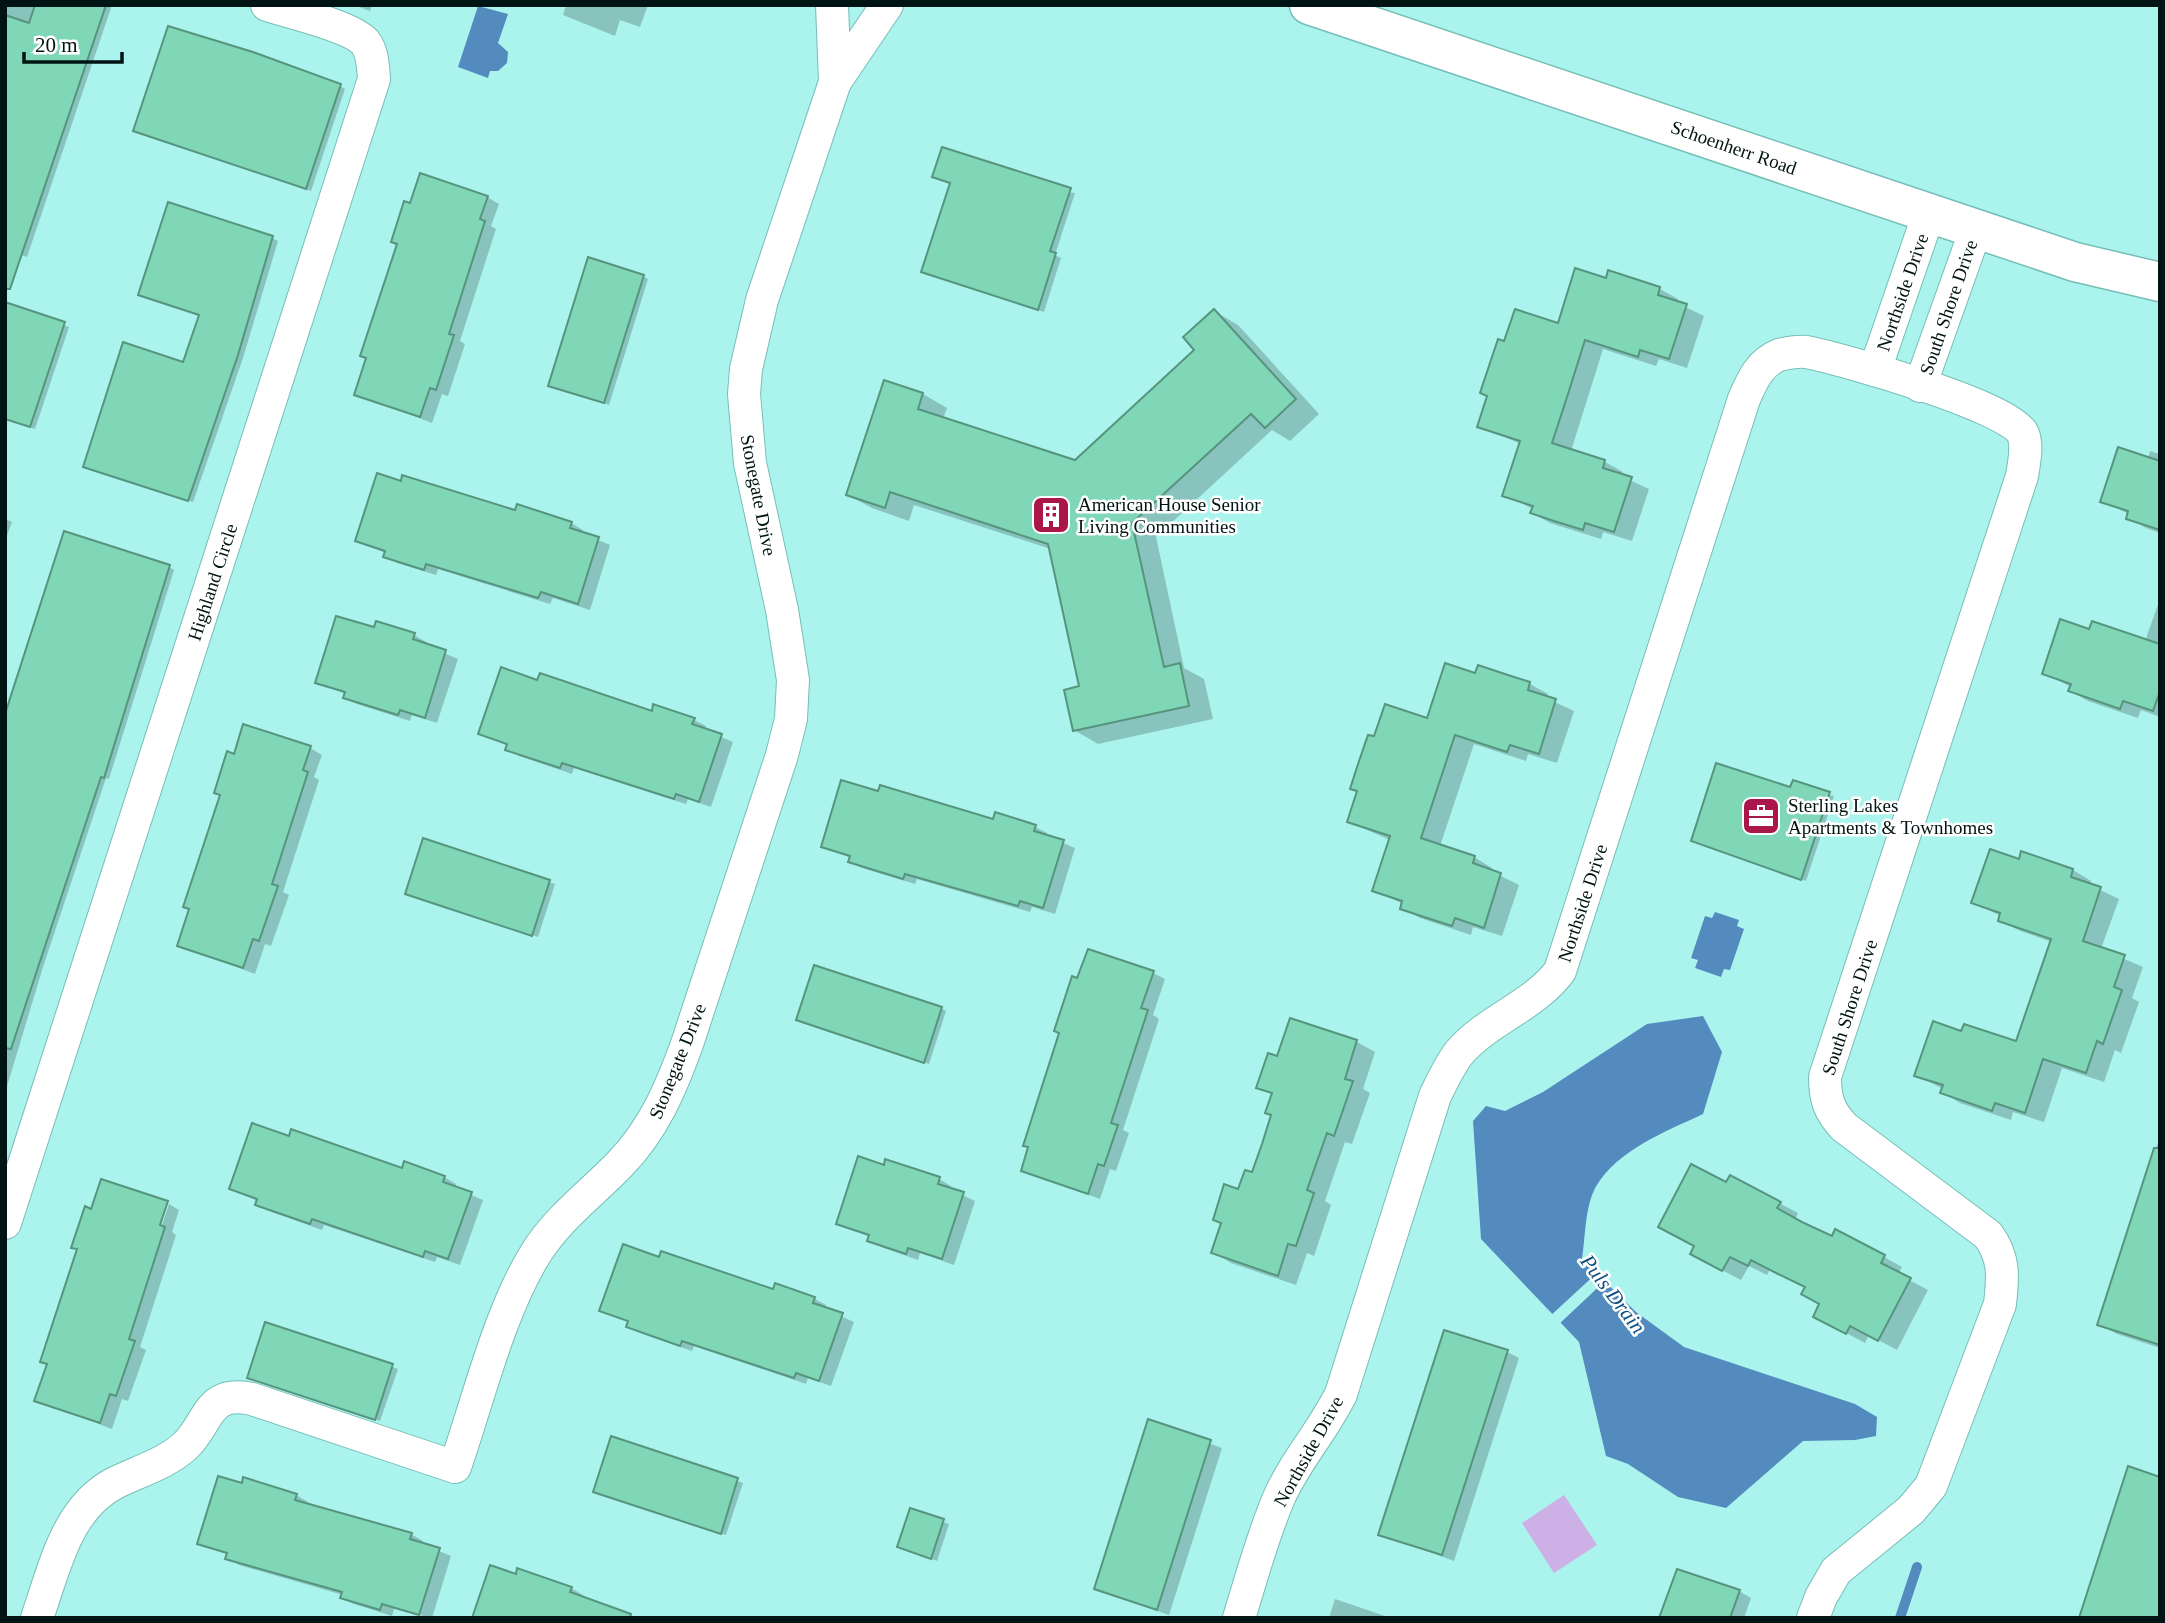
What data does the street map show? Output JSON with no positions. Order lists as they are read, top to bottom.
{
  "streets": {
    "main road": ["Schoenherr Road"],
    "street": [
      "Northside Drive",
      "South Shore Drive",
      "Stonegate Drive",
      "Highland Circle"
    ]
  },
  "crossings": [
    ["Schoenherr Road", "Northside Drive"],
    ["Schoenherr Road", "South Shore Drive"],
    ["Northside Drive", "South Shore Drive"]
  ],
  "water": ["Puls Drain"],
  "places": {
    "building": ["American House Senior Living Communities"],
    "office": ["Sterling Lakes Apartments & Townhomes"]
  },
  "scale_bar": "20 m"
}
